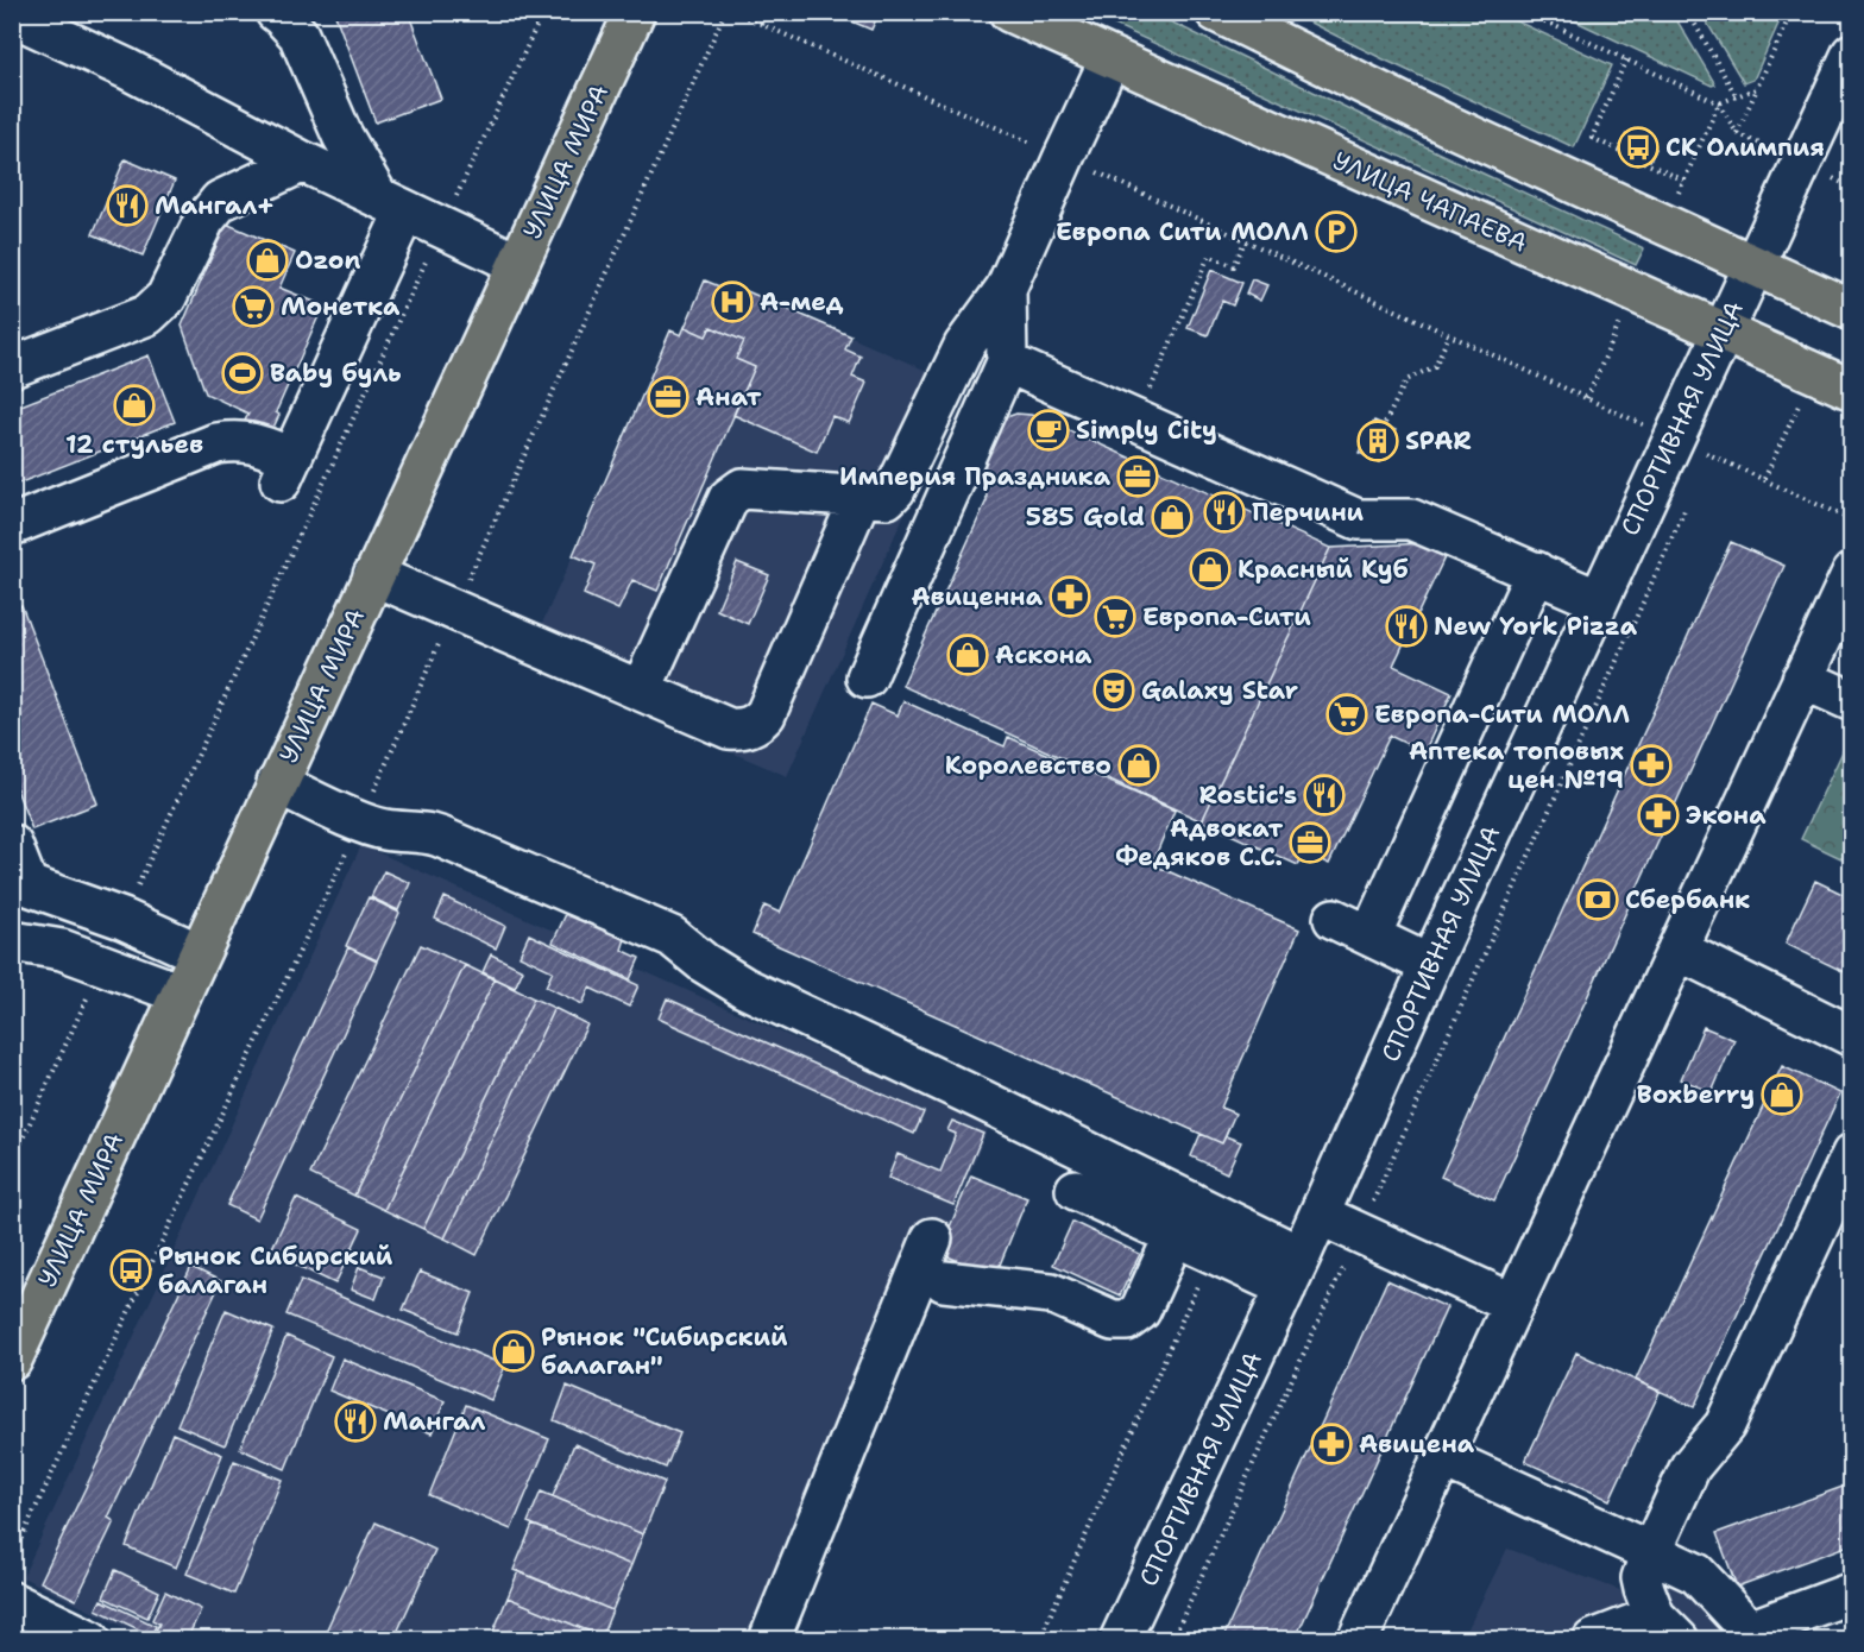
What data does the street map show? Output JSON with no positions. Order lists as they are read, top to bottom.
{
  "streets": {
    "main road": ["УЛИЦА МИРА", "УЛИЦА ЧАПАЕВА"],
    "street": ["СПОРТИВНАЯ УЛИЦА"]
  },
  "crossings": [
    ["УЛИЦА ЧАПАЕВА", "СПОРТИВНАЯ УЛИЦА"]
  ],
  "places": {
    "bus stop": ["СК Олимпия", "Рынок Сибирский балаган"],
    "restaurant": [
      "Мангал+",
      "Перчини",
      "New York Pizza",
      "Rostic's",
      "Мангал"
    ],
    "parking": ["Европа Сити МОЛЛ"],
    "shop": [
      "Ozon",
      "12 стульев",
      "585 Gold",
      "Красный Куб",
      "Аскона",
      "Королевство",
      "Boxberry",
      "Рынок \"Сибирский балаган\""
    ],
    "hospital": ["А-мед"],
    "supermarket": ["Монетка", "Европа-Сити", "Европа-Сити МОЛЛ"],
    "sports": ["Baby буль"],
    "office": ["Анат", "Империя Праздника", "Адвокат Федяков С.С."],
    "cafe": ["Simply City"],
    "building": ["SPAR"],
    "pharmacy": [
      "Авиценна",
      "Аптека топовых цен №19",
      "Экона",
      "Авицена"
    ],
    "theatre": ["Galaxy Star"],
    "bank": ["Сбербанк"]
  }
}
